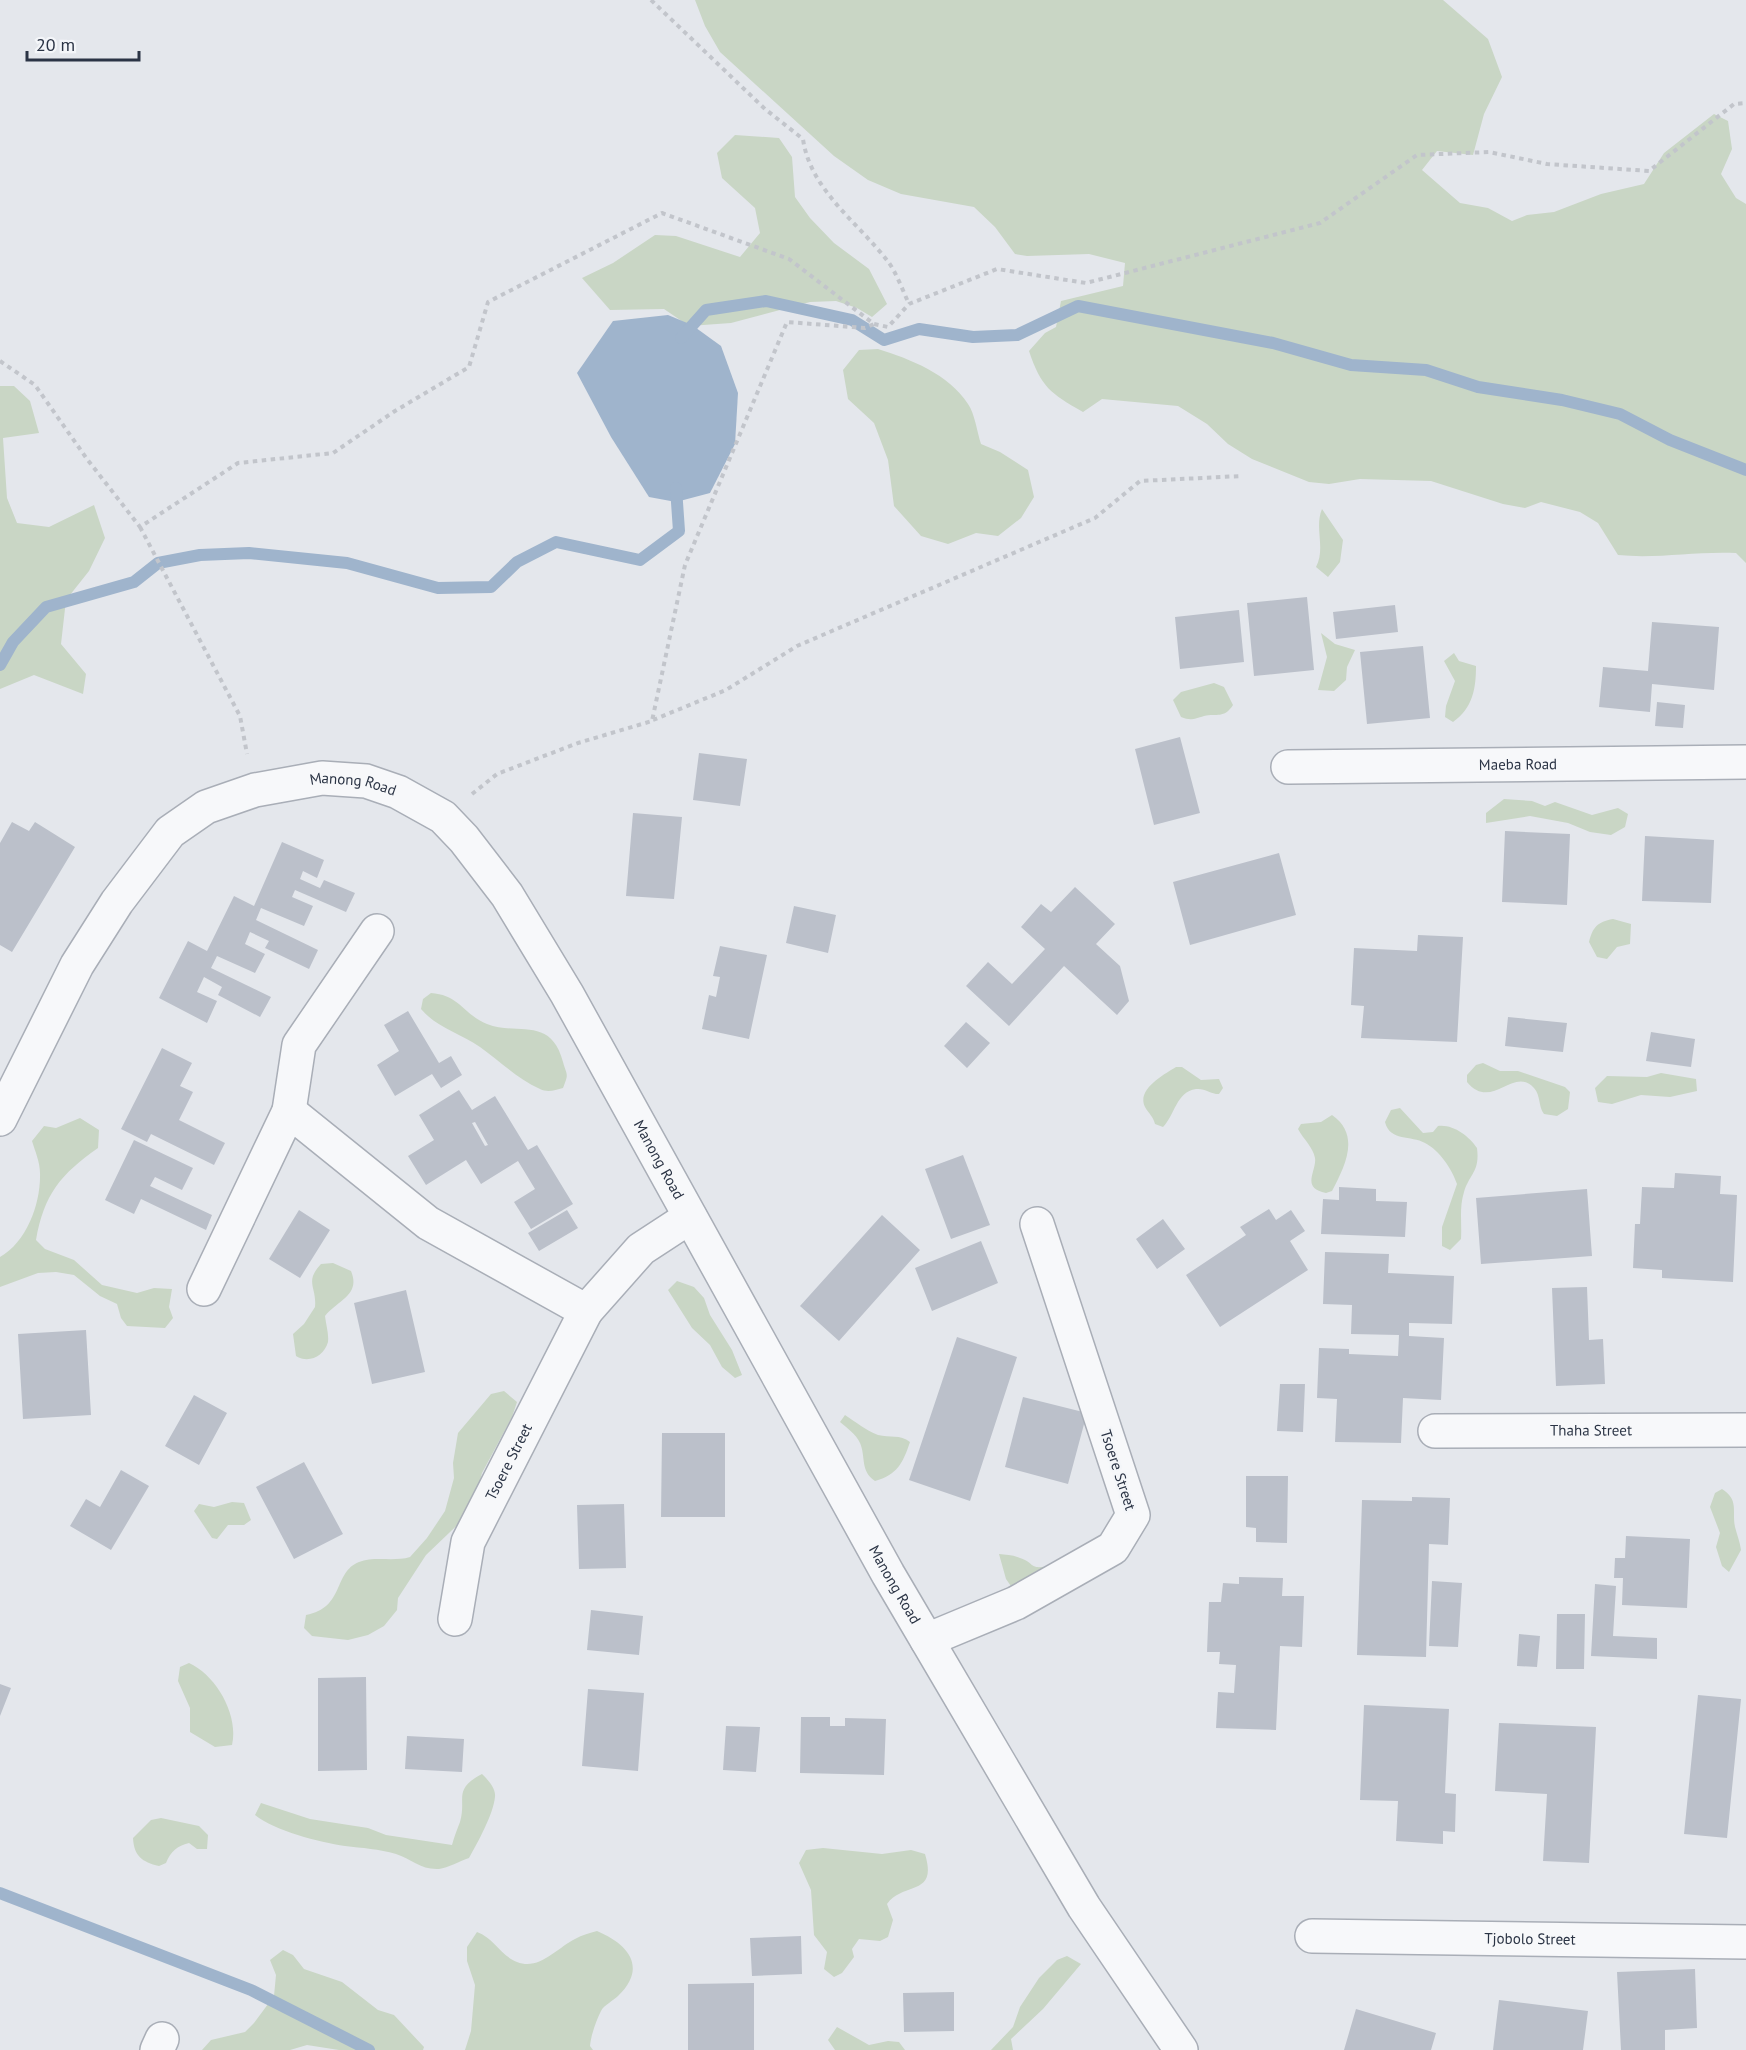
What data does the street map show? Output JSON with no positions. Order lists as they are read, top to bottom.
{
  "streets": {
    "street": [
      "Maeba Road",
      "Manong Road",
      "Thaha Street",
      "Tsoere Street",
      "Tjobolo Street"
    ]
  },
  "crossings": [
    ["Manong Road", "Tsoere Street"]
  ],
  "scale_bar": "20 m"
}
